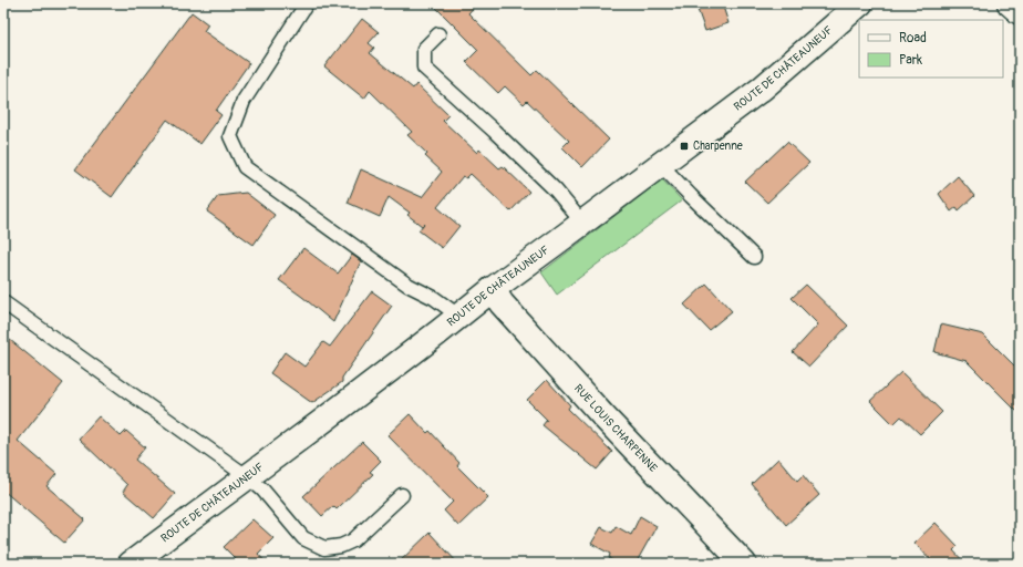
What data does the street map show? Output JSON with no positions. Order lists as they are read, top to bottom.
{
  "streets": {
    "main road": ["ROUTE DE CHÂTEAUNEUF", "RUE LOUIS CHARPENNE"]
  },
  "crossings": [
    ["ROUTE DE CHÂTEAUNEUF", "RUE LOUIS CHARPENNE"]
  ],
  "places": {
    "transit": ["Charpenne"]
  },
  "legend": ["Road", "Park"]
}
